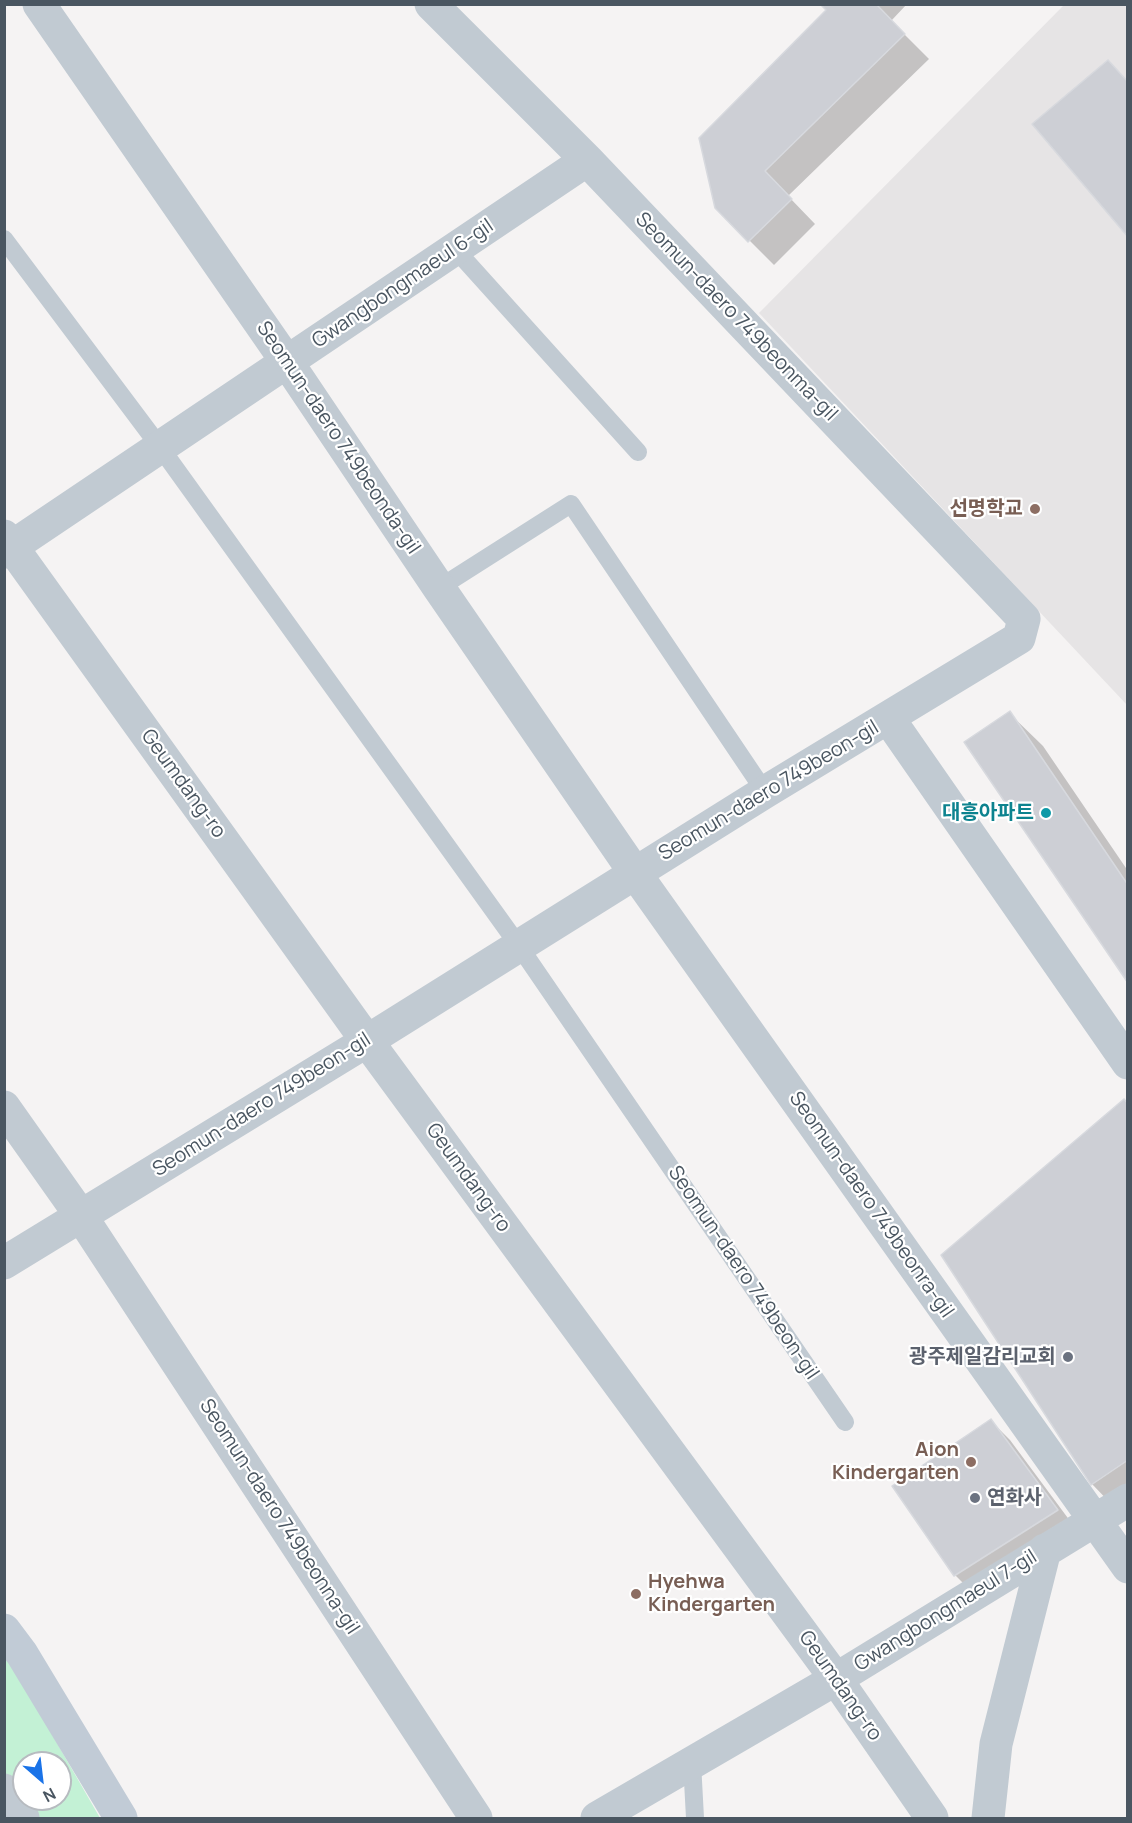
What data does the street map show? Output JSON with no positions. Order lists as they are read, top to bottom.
{
  "streets": {
    "street": [
      "Gwangbongmaeul 6-gil",
      "Seomun-daero 749beonma-gil",
      "Seomun-daero 749beonda-gil",
      "Geumdang-ro",
      "Seomun-daero 749beon-gil",
      "Seomun-daero 749beonra-gil",
      "Seomun-daero 749beonna-gil",
      "Gwangbongmaeul 7-gil"
    ]
  },
  "crossings": [
    ["Gwangbongmaeul 6-gil", "Seomun-daero 749beonma-gil"],
    ["Gwangbongmaeul 6-gil", "Seomun-daero 749beonda-gil"],
    ["Gwangbongmaeul 6-gil", "Geumdang-ro"],
    ["Gwangbongmaeul 6-gil", "Seomun-daero 749beon-gil"],
    ["Seomun-daero 749beonma-gil", "Seomun-daero 749beon-gil"],
    ["Seomun-daero 749beonda-gil", "Seomun-daero 749beon-gil"],
    ["Seomun-daero 749beonda-gil", "Seomun-daero 749beonra-gil"],
    ["Geumdang-ro", "Seomun-daero 749beon-gil"],
    ["Geumdang-ro", "Gwangbongmaeul 7-gil"],
    ["Seomun-daero 749beon-gil", "Seomun-daero 749beonra-gil"],
    ["Seomun-daero 749beon-gil", "Seomun-daero 749beonna-gil"],
    ["Seomun-daero 749beonra-gil", "Gwangbongmaeul 7-gil"]
  ],
  "places": [
    "선명학교",
    "대흥아파트",
    "광주제일감리교회",
    "Aion Kindergarten",
    "연화사",
    "Hyehwa Kindergarten"
  ],
  "north": "bottom right"
}
